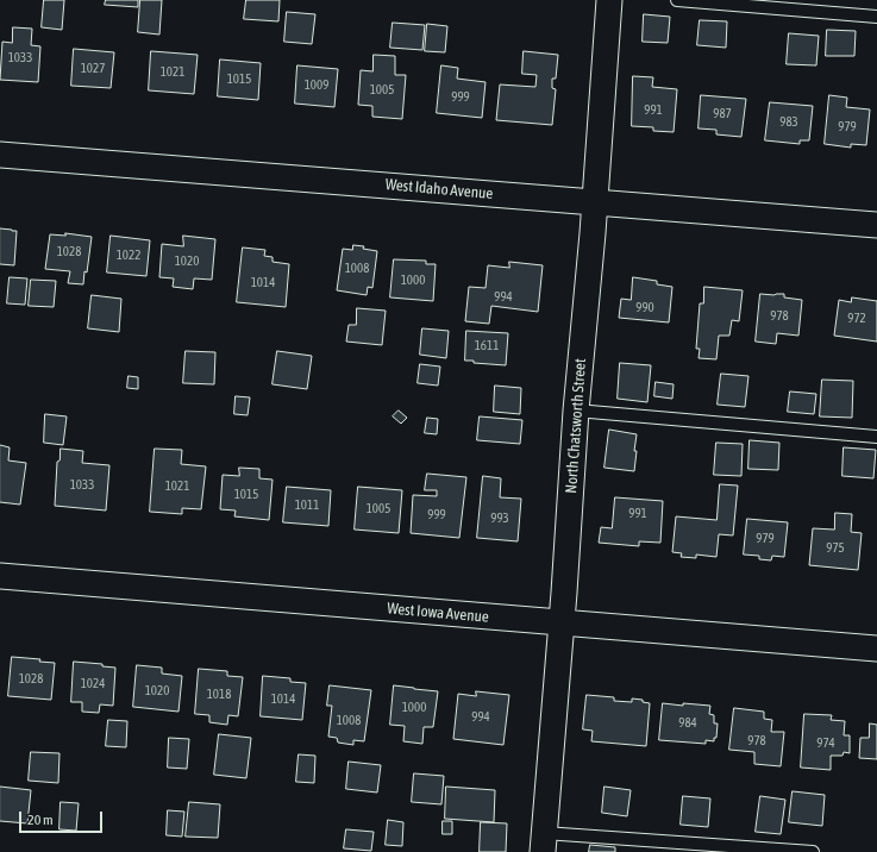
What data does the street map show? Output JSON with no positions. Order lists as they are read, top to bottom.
{
  "streets": {
    "street": ["West Idaho Avenue", "North Chatsworth Street", "West Iowa Avenue"]
  },
  "crossings": [
    ["West Idaho Avenue", "North Chatsworth Street"],
    ["North Chatsworth Street", "West Iowa Avenue"]
  ],
  "house_numbers": [
    "1033",
    "1027",
    "1021",
    "1015",
    "1009",
    "1005",
    "999",
    "991",
    "987",
    "983",
    "979",
    "1028",
    "1022",
    "1020",
    "1008",
    "1000",
    "1014",
    "994",
    "990",
    "978",
    "972",
    "1611",
    "1033",
    "1021",
    "1015",
    "1011",
    "1005",
    "991",
    "999",
    "993",
    "979",
    "975",
    "1028",
    "1024",
    "1020",
    "1018",
    "1014",
    "1000",
    "994",
    "1008",
    "984",
    "978",
    "974"
  ],
  "scale_bar": "20 m"
}
